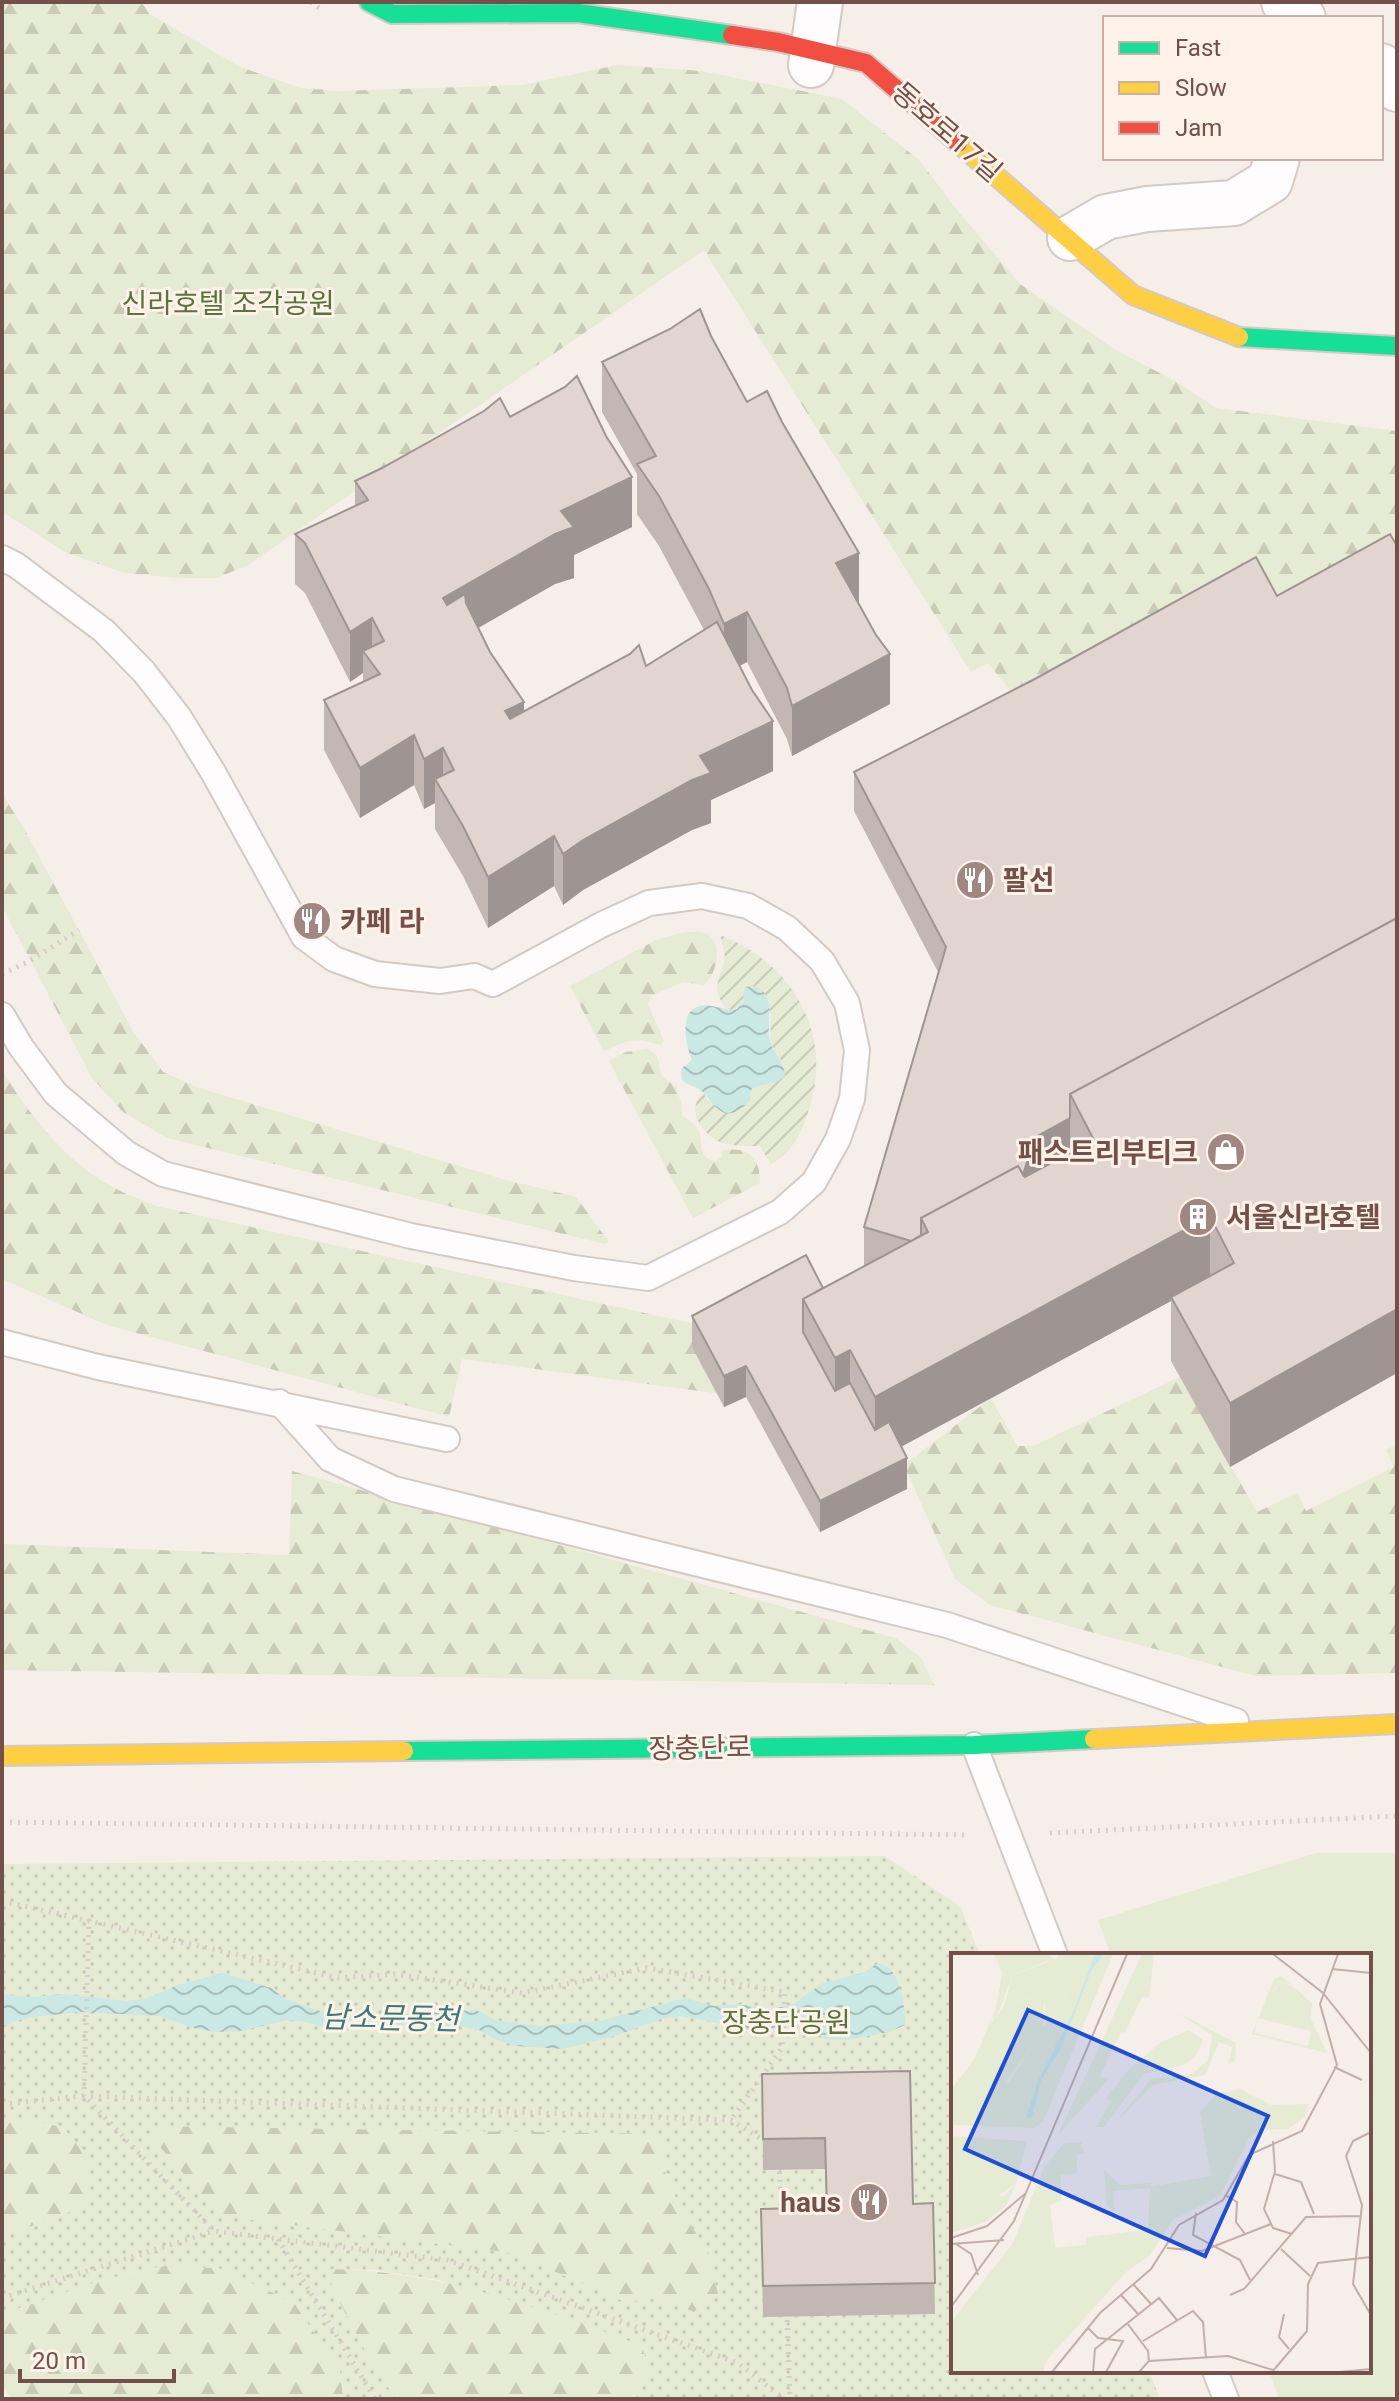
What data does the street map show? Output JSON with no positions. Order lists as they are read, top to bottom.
{
  "streets": {
    "main road": ["동호로17길", "장충단로"]
  },
  "water": ["남소문동천"],
  "parks": ["신라호텔 조각공원", "장충단공원"],
  "places": {
    "restaurant": ["팔선", "카페 라", "haus"],
    "shop": ["패스트리부티크"],
    "building": ["서울신라호텔"]
  },
  "legend": ["Fast", "Slow", "Jam"],
  "scale_bar": "20 m"
}
